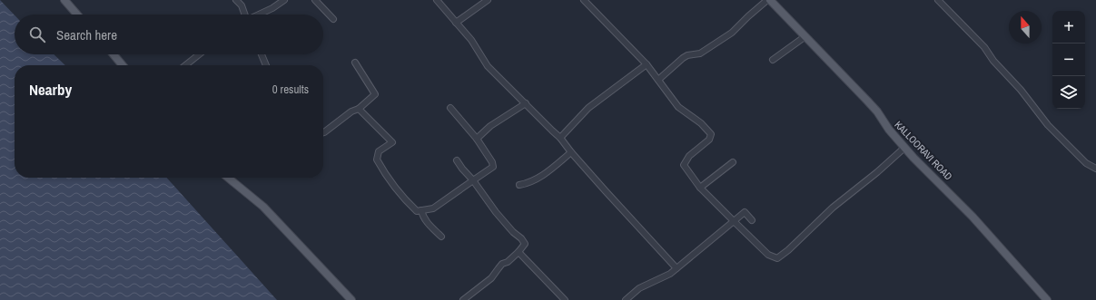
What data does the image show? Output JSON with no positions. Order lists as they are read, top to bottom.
{
  "streets": {
    "main road": ["KALLOORAVI ROAD"]
  },
  "north": "top",
  "page": {
    "map_buttons": ["+", "−"],
    "search": "Search here",
    "heading": ["Nearby", "0 results"]
  }
}
